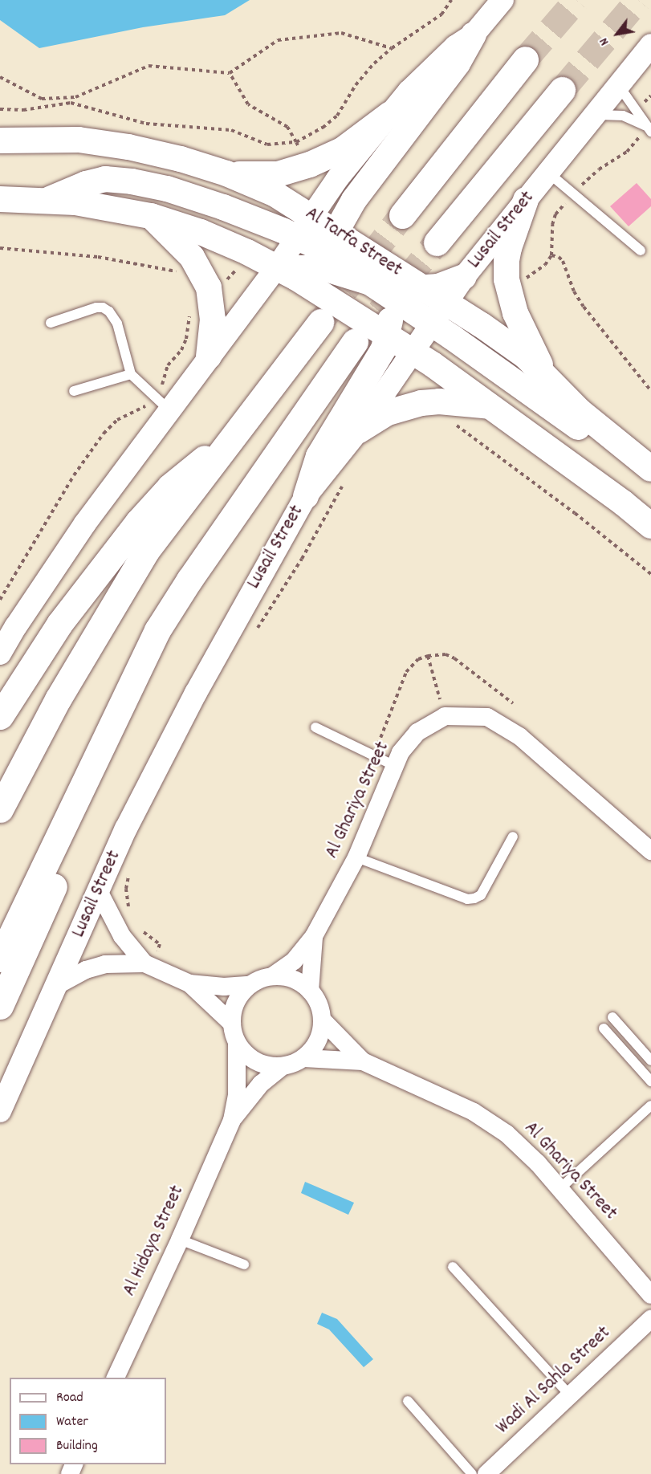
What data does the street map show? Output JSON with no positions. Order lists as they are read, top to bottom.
{
  "streets": {
    "main road": ["Al Tarfa Street"],
    "street": [
      "Lusail Street",
      "Al Ghariya Street",
      "Al Hidaya Street",
      "Wadi Al Sahla Street"
    ]
  },
  "crossings": [
    ["Al Ghariya Street", "Al Hidaya Street"]
  ],
  "legend": ["Road", "Water", "Building"],
  "north": "bottom left"
}
